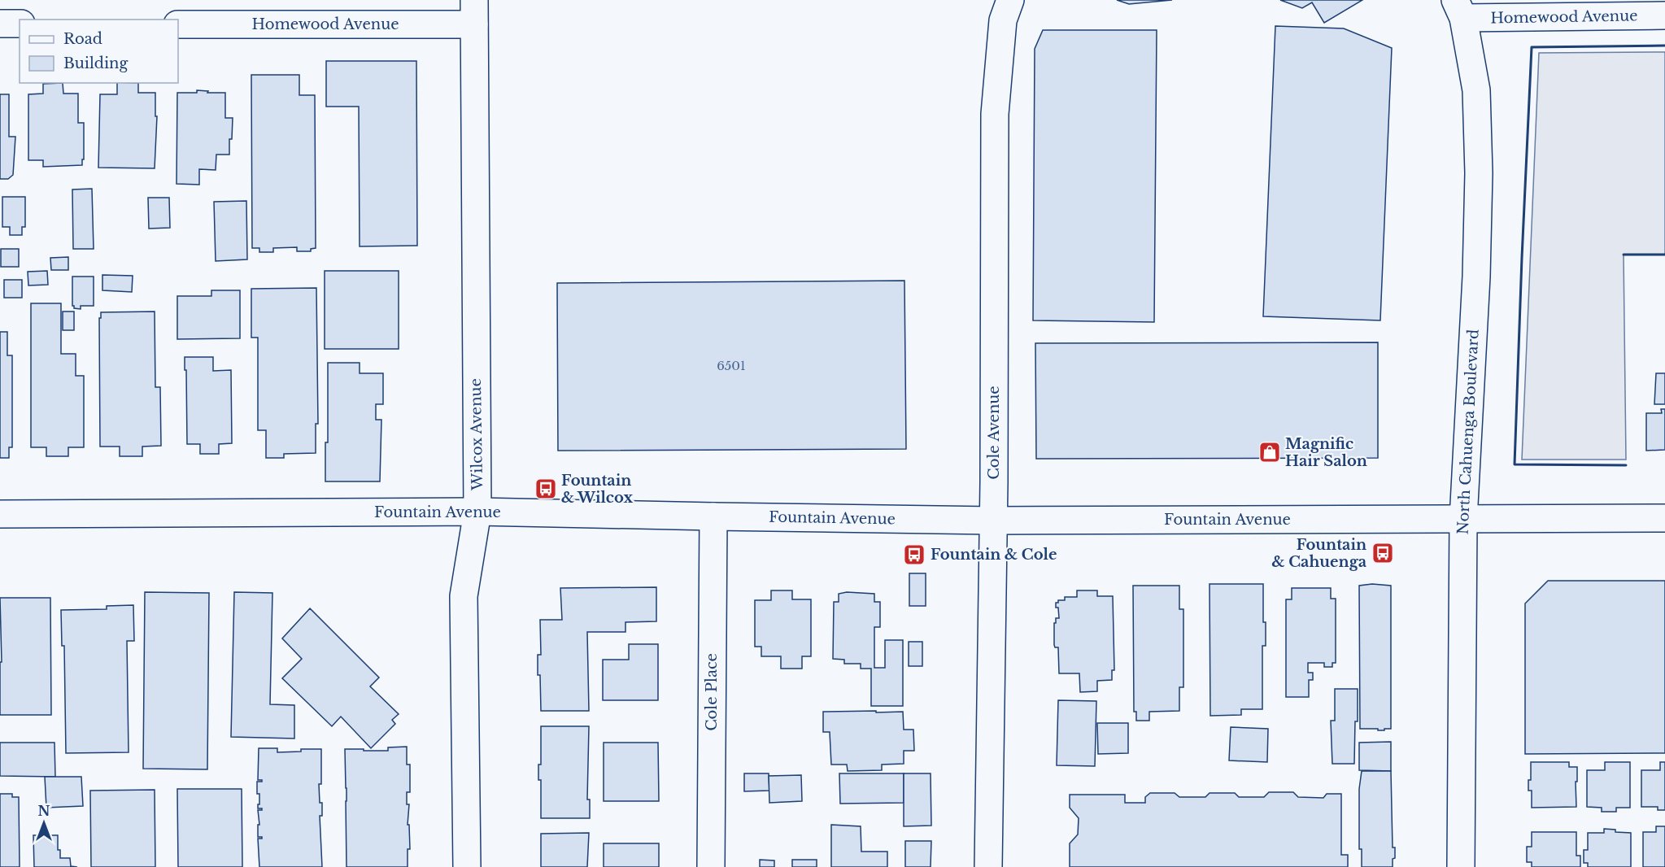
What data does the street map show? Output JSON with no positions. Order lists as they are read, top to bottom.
{
  "streets": {
    "street": [
      "Homewood Avenue",
      "North Cahuenga Boulevard",
      "Cole Avenue",
      "Wilcox Avenue",
      "Fountain Avenue",
      "Cole Place"
    ]
  },
  "crossings": [
    ["Homewood Avenue", "North Cahuenga Boulevard"],
    ["Homewood Avenue", "Wilcox Avenue"],
    ["North Cahuenga Boulevard", "Fountain Avenue"],
    ["Cole Avenue", "Fountain Avenue"],
    ["Wilcox Avenue", "Fountain Avenue"],
    ["Fountain Avenue", "Cole Place"]
  ],
  "places": {
    "shop": ["Magnific Hair Salon"],
    "bus stop": ["Fountain & Wilcox", "Fountain & Cahuenga", "Fountain & Cole"]
  },
  "house_numbers": ["6501"],
  "legend": ["Road", "Building"],
  "north": "top"
}
